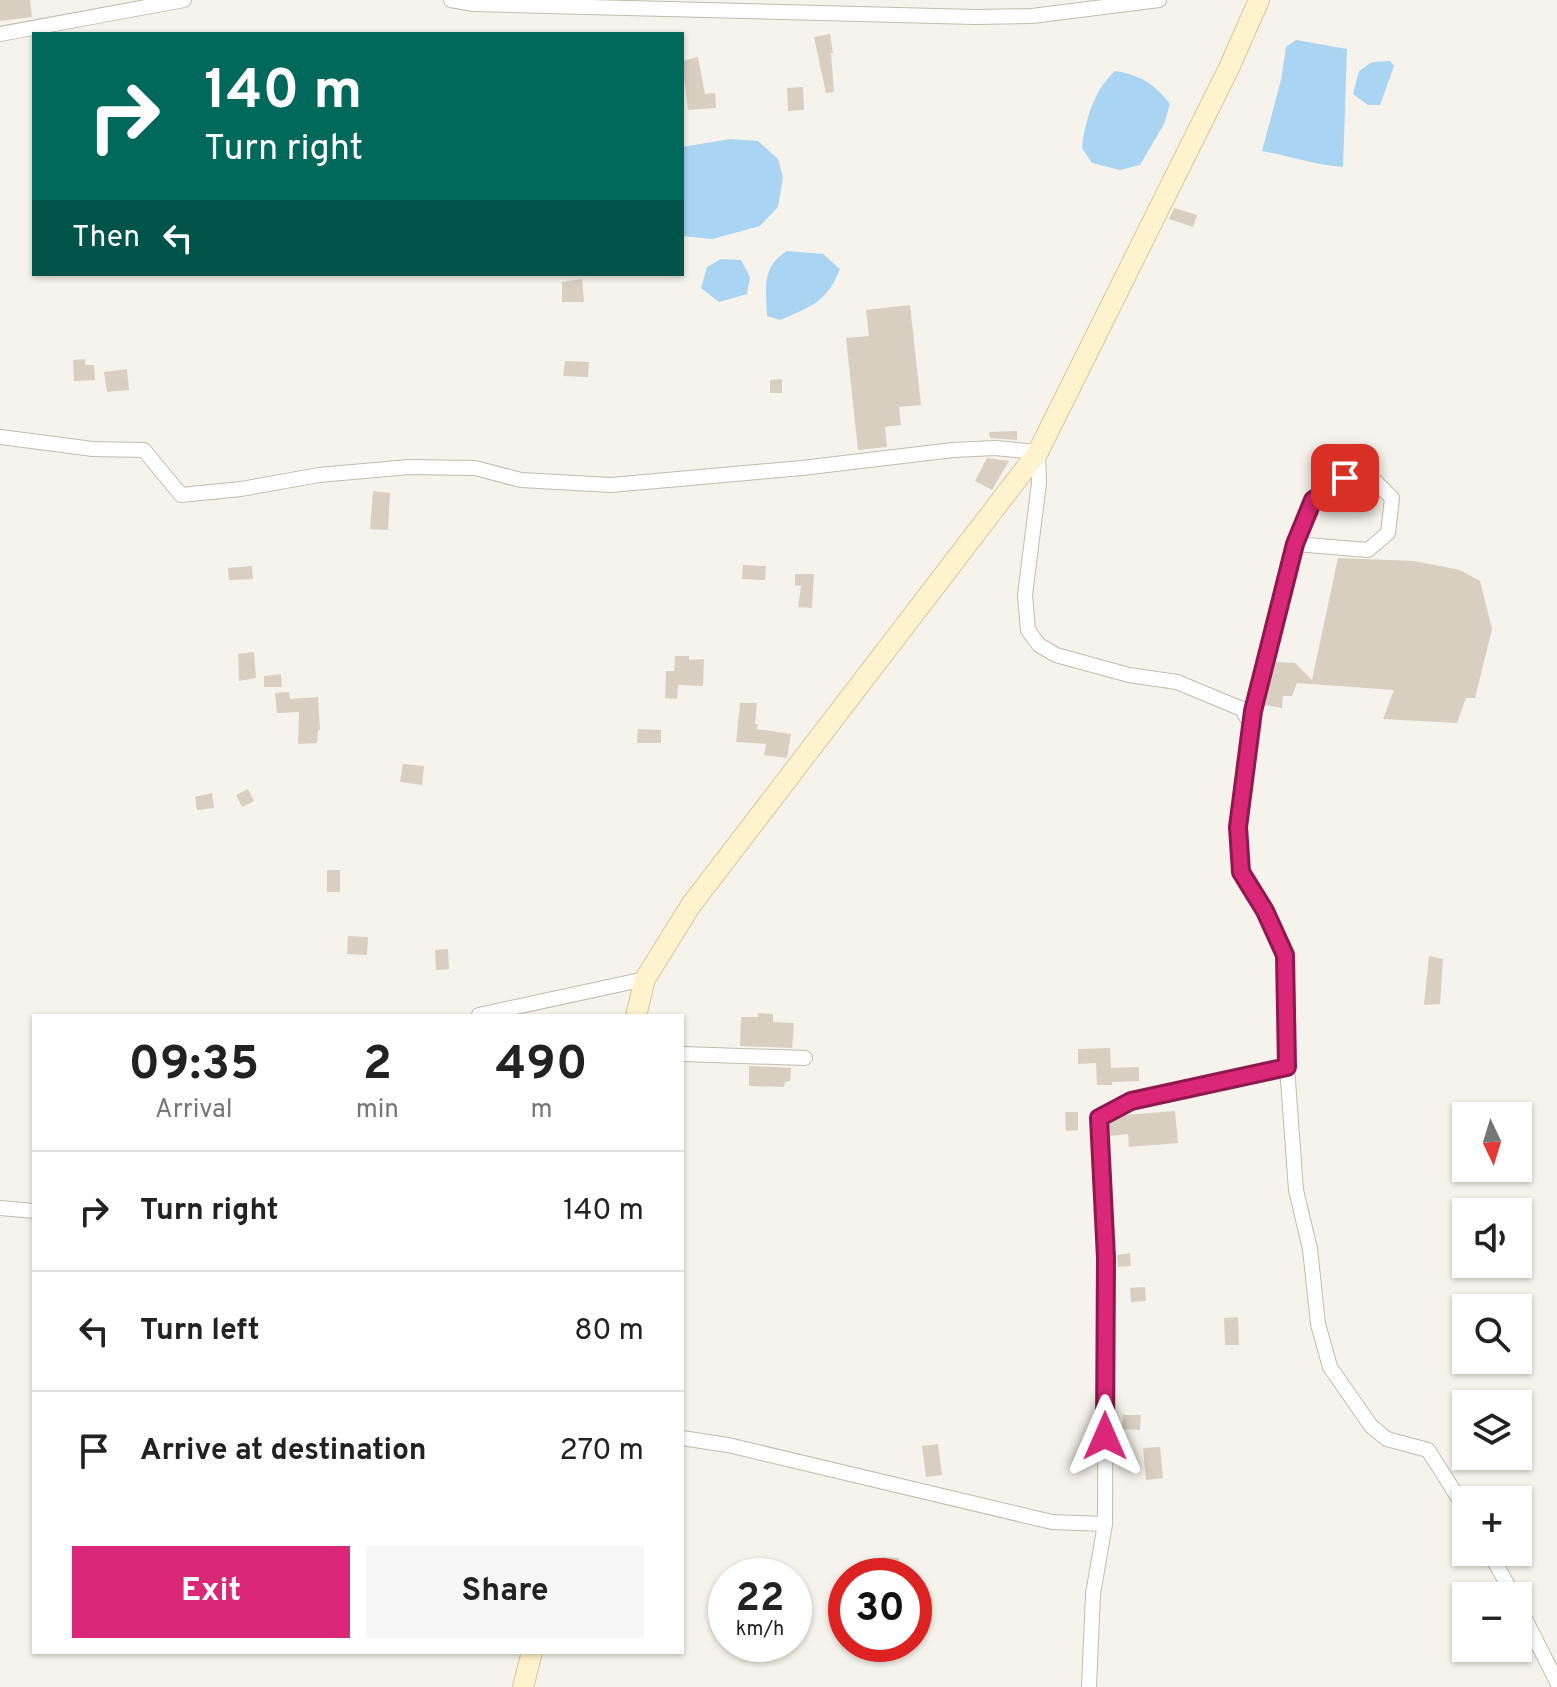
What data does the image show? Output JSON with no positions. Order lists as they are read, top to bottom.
{
  "north": "bottom",
  "page": {
    "turn": ["140 m", "Turn right"],
    "then": "Then",
    "eta": [
      "09:35",
      "Arrival",
      "2",
      "min",
      "490",
      "m"
    ],
    "map_buttons": ["+", "−"],
    "list": [
      {
        "name": "Turn right",
        "value": "140 m"
      },
      {
        "name": "Turn left",
        "value": "80 m"
      },
      {
        "name": "Arrive at destination",
        "value": "270 m"
      }
    ],
    "buttons": ["Exit", "Share"],
    "speed": "22 km/h",
    "limit": "30"
  }
}
